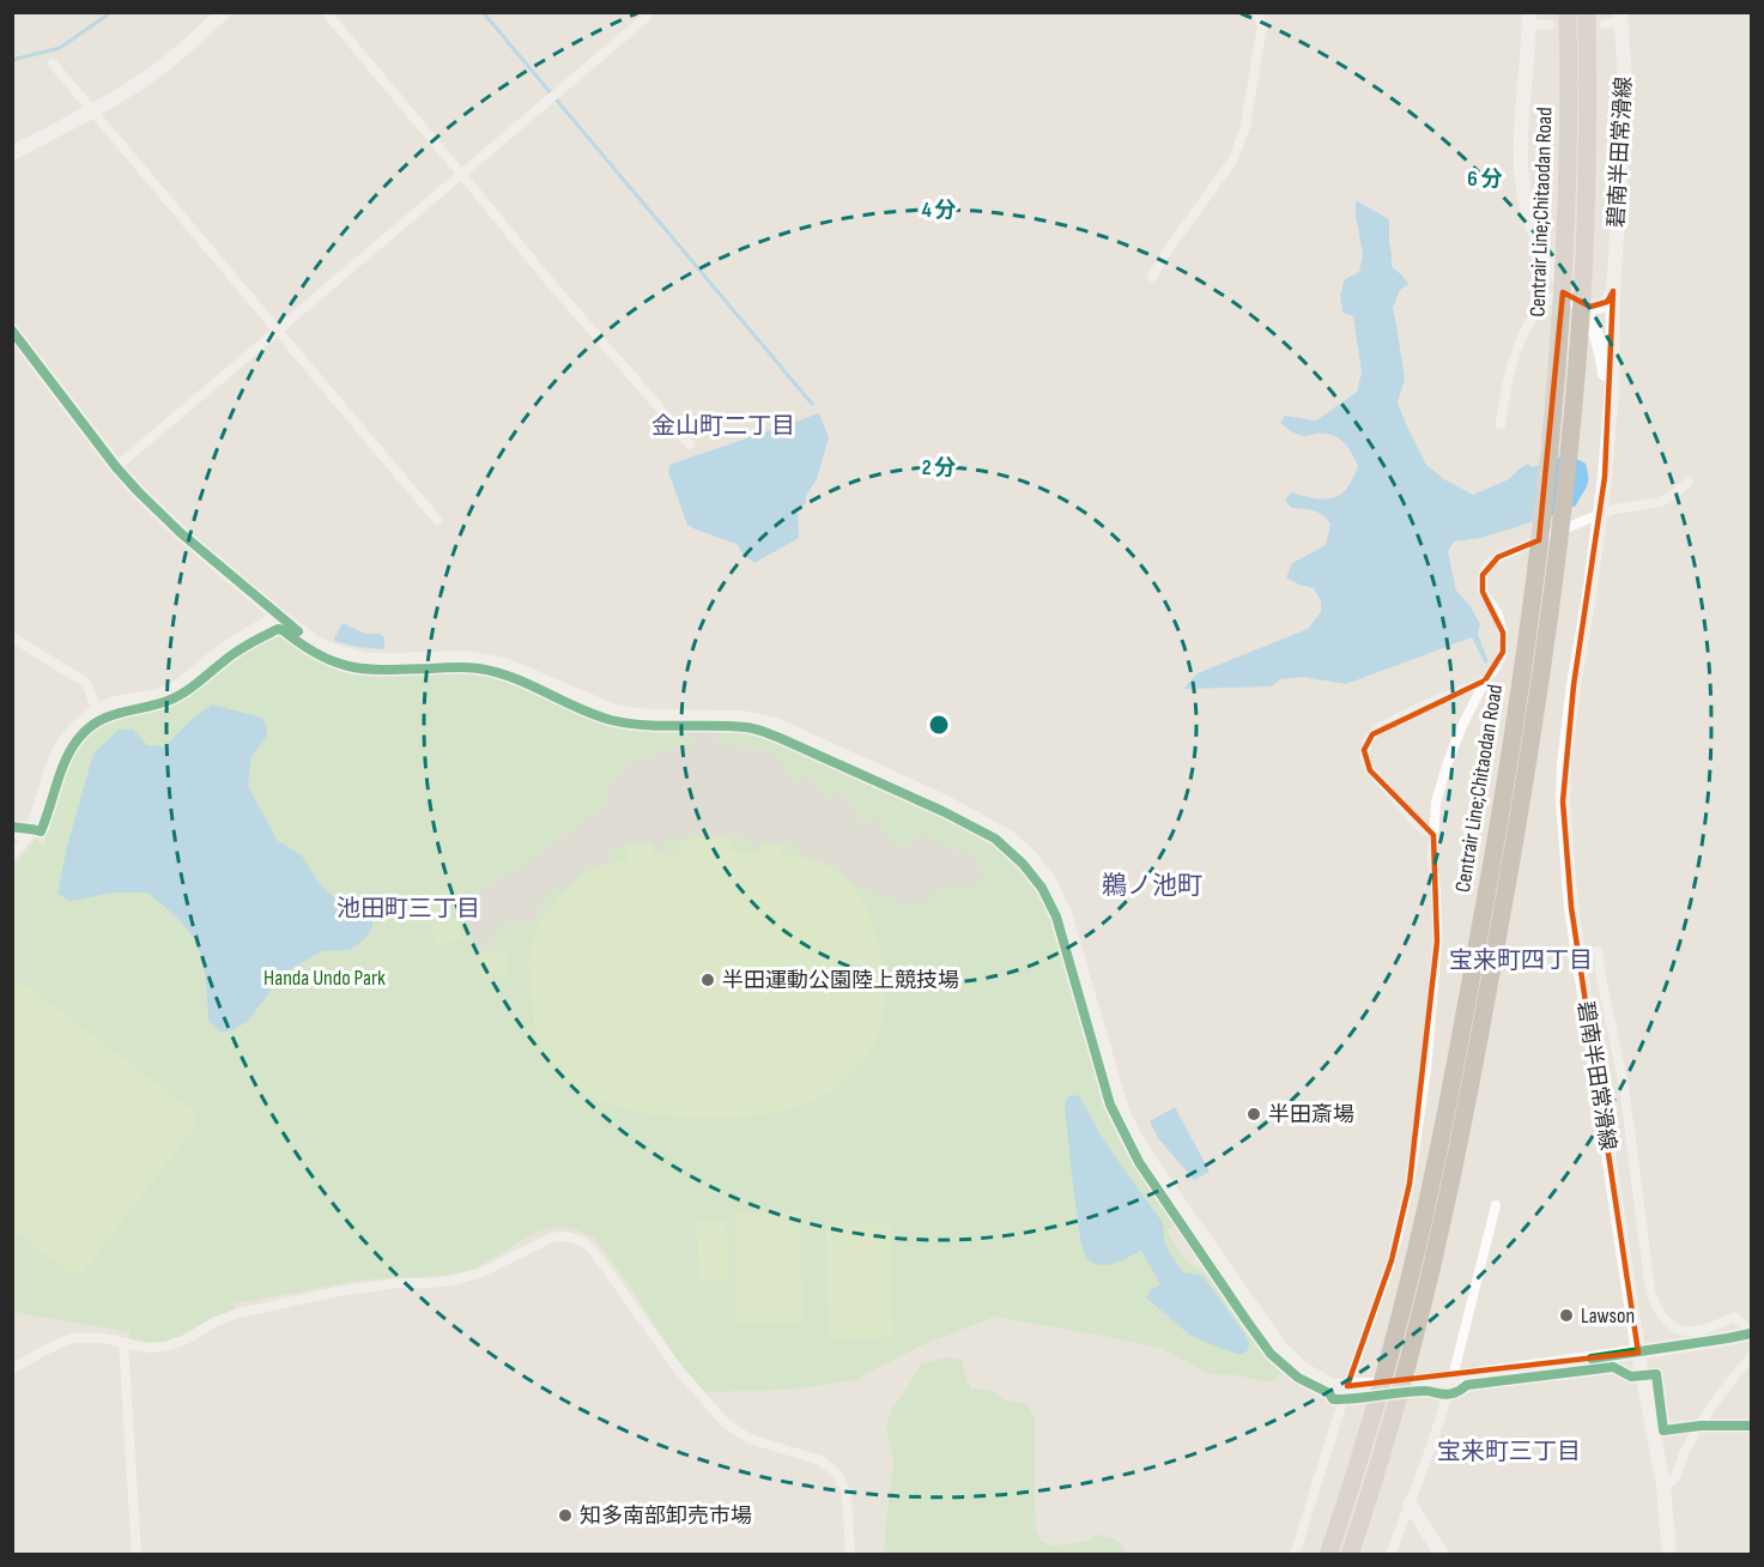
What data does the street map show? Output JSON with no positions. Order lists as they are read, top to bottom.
{
  "streets": {
    "highway": ["Centrair Line;Chitaodan Road"],
    "street": ["碧南半田常滑線"]
  },
  "crossings": [
    ["碧南半田常滑線", "Centrair Line;Chitaodan Road"]
  ],
  "districts": [
    "金山町二丁目",
    "鵜ノ池町",
    "池田町三丁目",
    "宝来町四丁目",
    "宝来町三丁目"
  ],
  "parks": ["Handa Undo Park"],
  "places": [
    "半田運動公園陸上競技場",
    "半田斎場",
    "Lawson",
    "知多南部卸売市場"
  ],
  "rings": ["6 分", "4 分", "2 分"]
}
